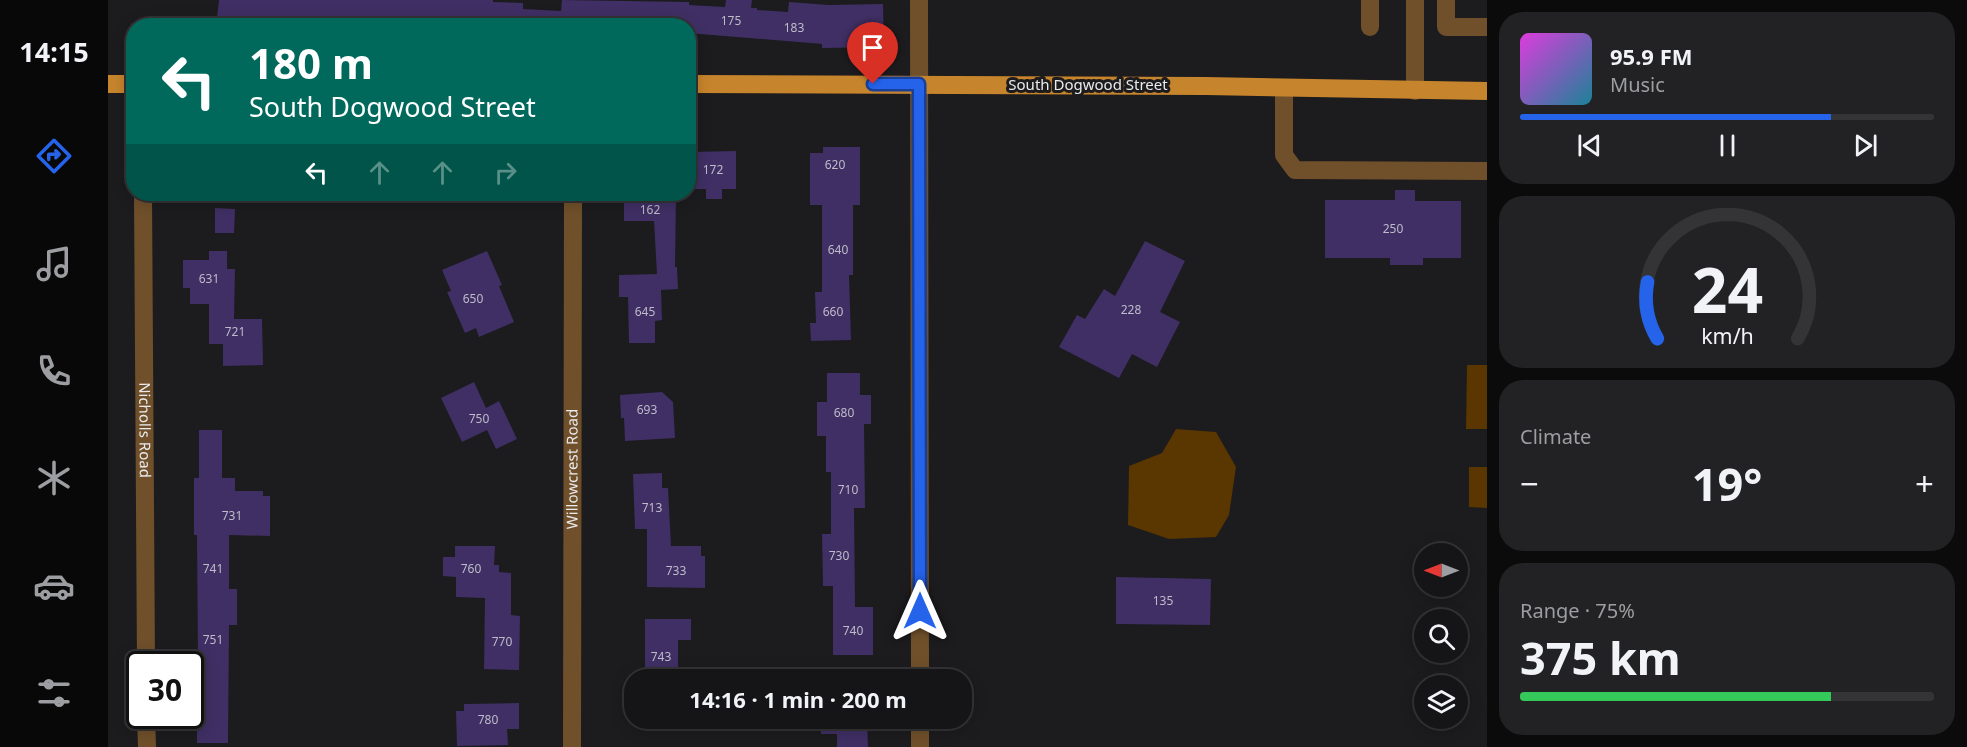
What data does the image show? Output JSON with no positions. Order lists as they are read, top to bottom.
{
  "streets": {
    "main road": ["South Dogwood Street"],
    "street": ["Nicholls Road", "Willowcrest Road"]
  },
  "house_numbers": [
    "175",
    "183",
    "620",
    "172",
    "162",
    "250",
    "640",
    "631",
    "650",
    "228",
    "645",
    "660",
    "721",
    "693",
    "680",
    "750",
    "710",
    "713",
    "731",
    "730",
    "741",
    "760",
    "733",
    "135",
    "740",
    "751",
    "770",
    "743",
    "780"
  ],
  "north": "left",
  "page": {
    "tabs": "14:15",
    "turn": ["180 m", "South Dogwood Street"],
    "song": ["95.9 FM", "Music"],
    "tile": [
      "Climate",
      ["Range · 75%", "375 km"]
    ],
    "heat": ["−", "19°", "+"],
    "limit": "30",
    "trip": "14:16 · 1 min · 200 m",
    "gauge": ["24", "km/h"]
  }
}
